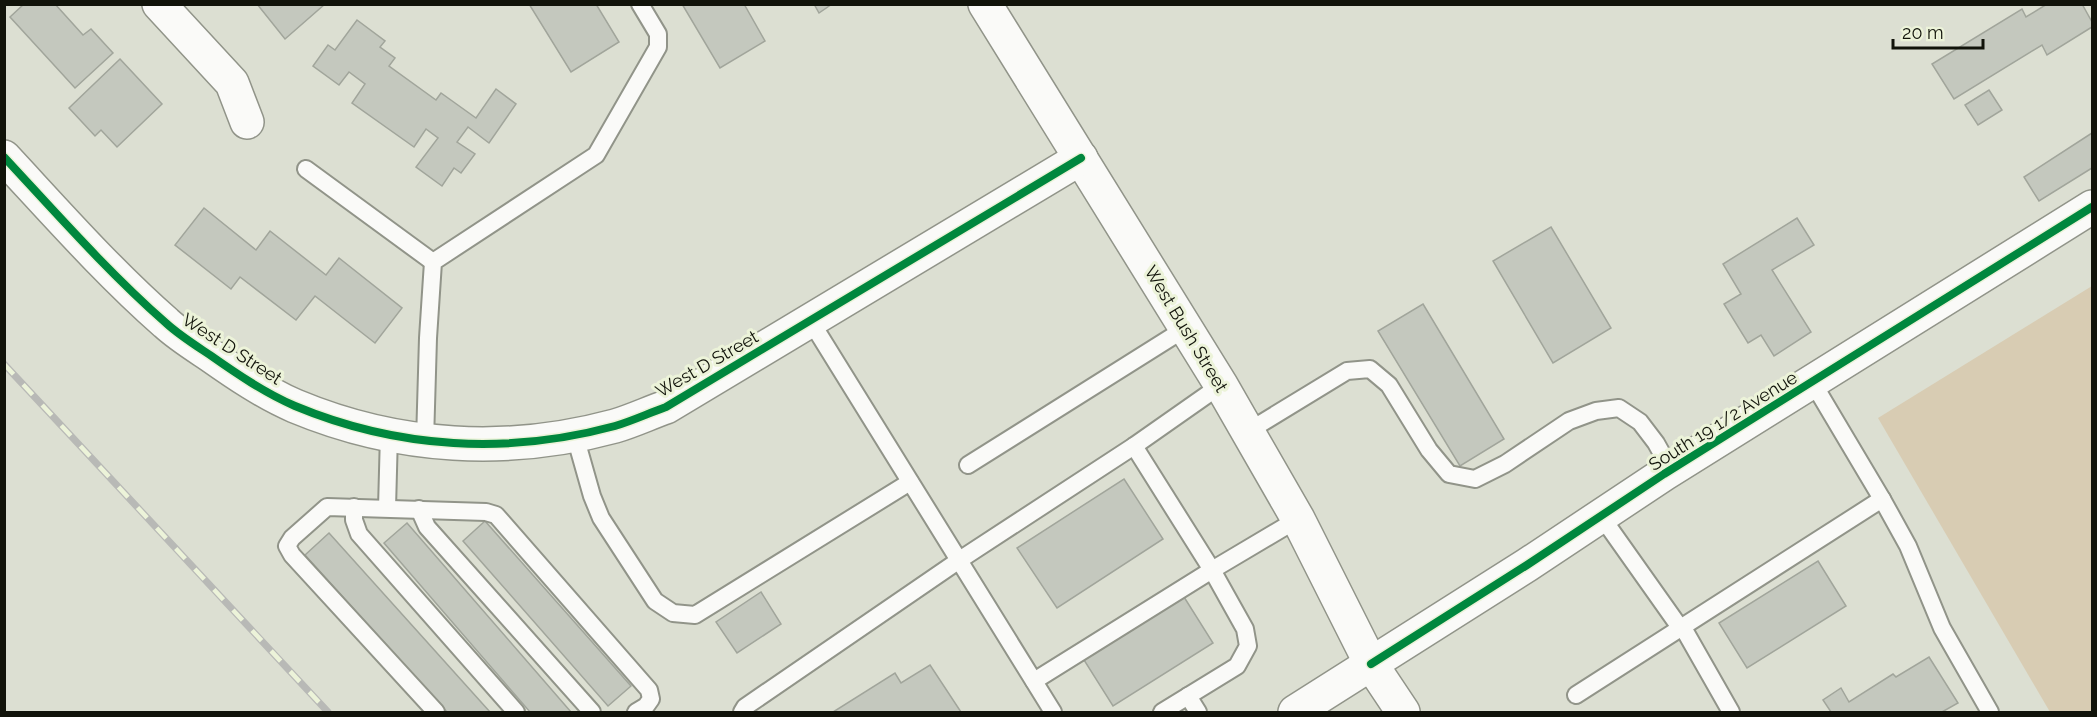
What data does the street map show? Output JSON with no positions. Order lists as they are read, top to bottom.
{
  "streets": {
    "street": ["West Bush Street", "West D Street", "South 19 1/2 Avenue"]
  },
  "crossings": [
    ["West Bush Street", "West D Street"],
    ["West Bush Street", "South 19 1/2 Avenue"]
  ],
  "scale_bar": "20 m"
}
